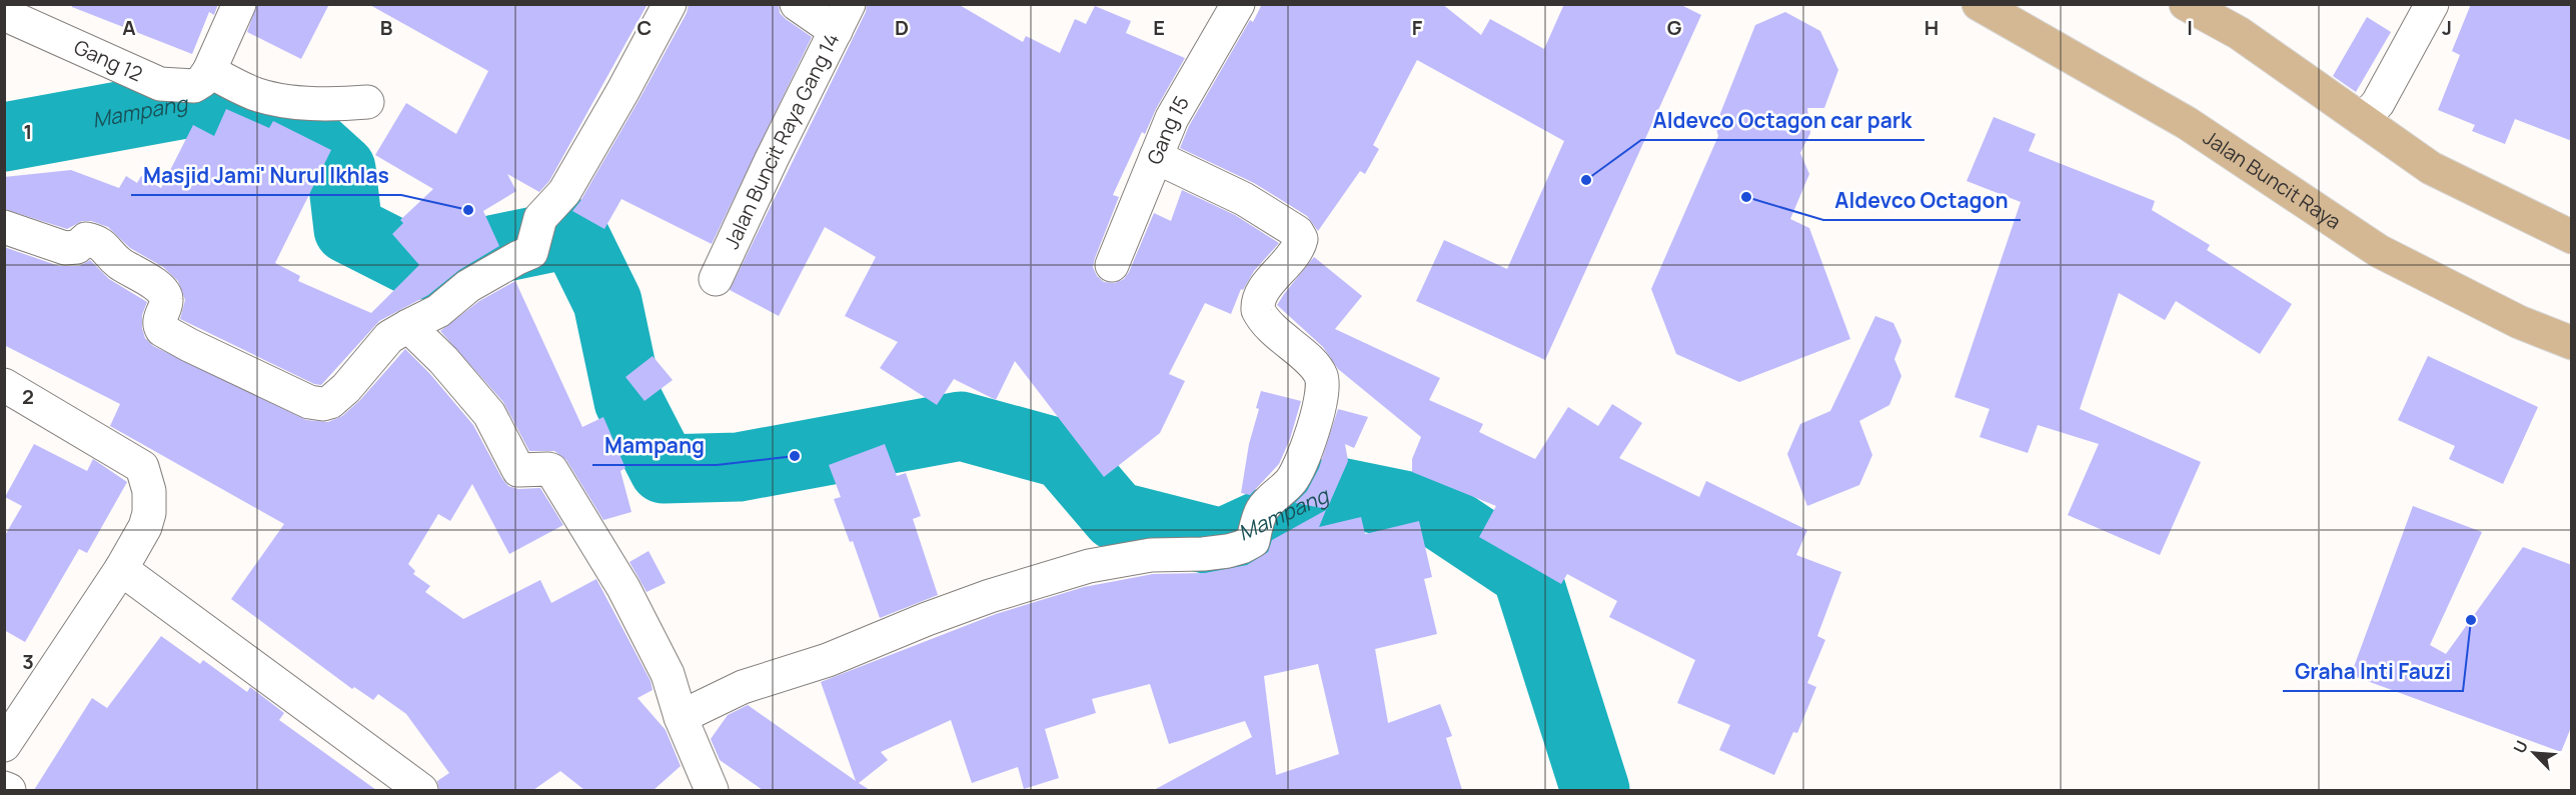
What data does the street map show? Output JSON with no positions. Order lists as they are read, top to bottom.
{
  "streets": {
    "main road": ["Jalan Buncit Raya"],
    "street": ["Gang 12", "Gang 15", "Jalan Buncit Raya Gang 14"]
  },
  "water": ["Mampang"],
  "places": [
    "Aldevco Octagon car park",
    "Aldevco Octagon",
    "Masjid Jami' Nurul Ikhlas",
    "Mampang",
    "Graha Inti Fauzi"
  ],
  "north": "top left",
  "grid": {
    "columns": [
      "A",
      "B",
      "C",
      "D",
      "E",
      "F",
      "G",
      "H",
      "I",
      "J"
    ],
    "rows": ["1", "2", "3"]
  }
}
